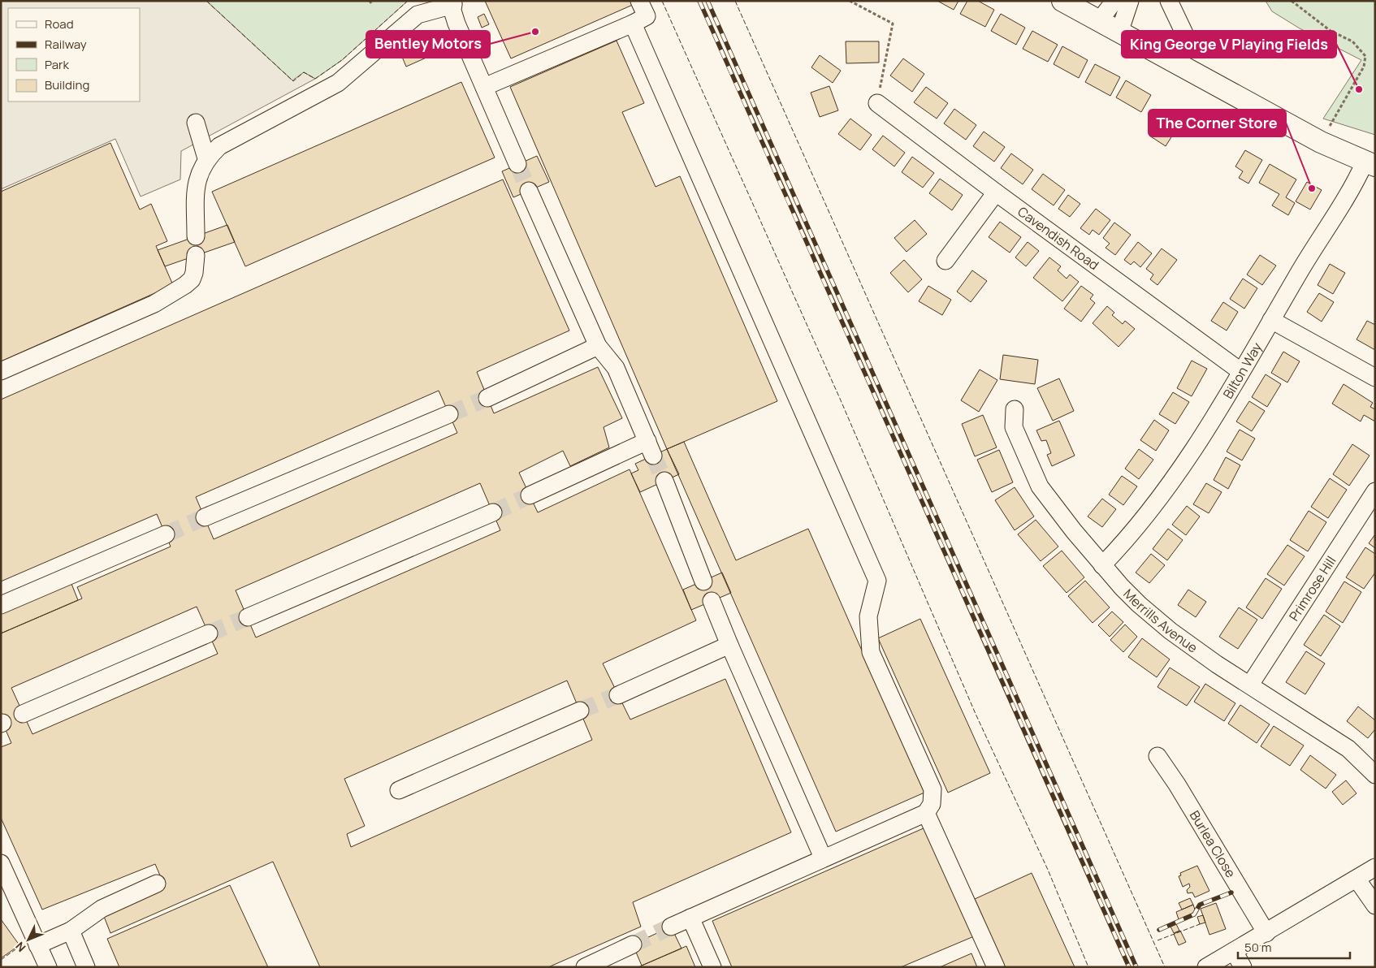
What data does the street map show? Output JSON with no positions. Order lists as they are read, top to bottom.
{
  "streets": {
    "street": [
      "Cavendish Road",
      "Bilton Way",
      "Primrose Hill",
      "Merrills Avenue",
      "Burlea Close"
    ]
  },
  "crossings": [
    ["Cavendish Road", "Bilton Way"],
    ["Bilton Way", "Merrills Avenue"],
    ["Primrose Hill", "Merrills Avenue"]
  ],
  "places": ["Bentley Motors", "King George V Playing Fields", "The Corner Store"],
  "legend": [
    "Road",
    "Railway",
    "Park",
    "Building"
  ],
  "scale_bar": "50 m",
  "north": "bottom left"
}
